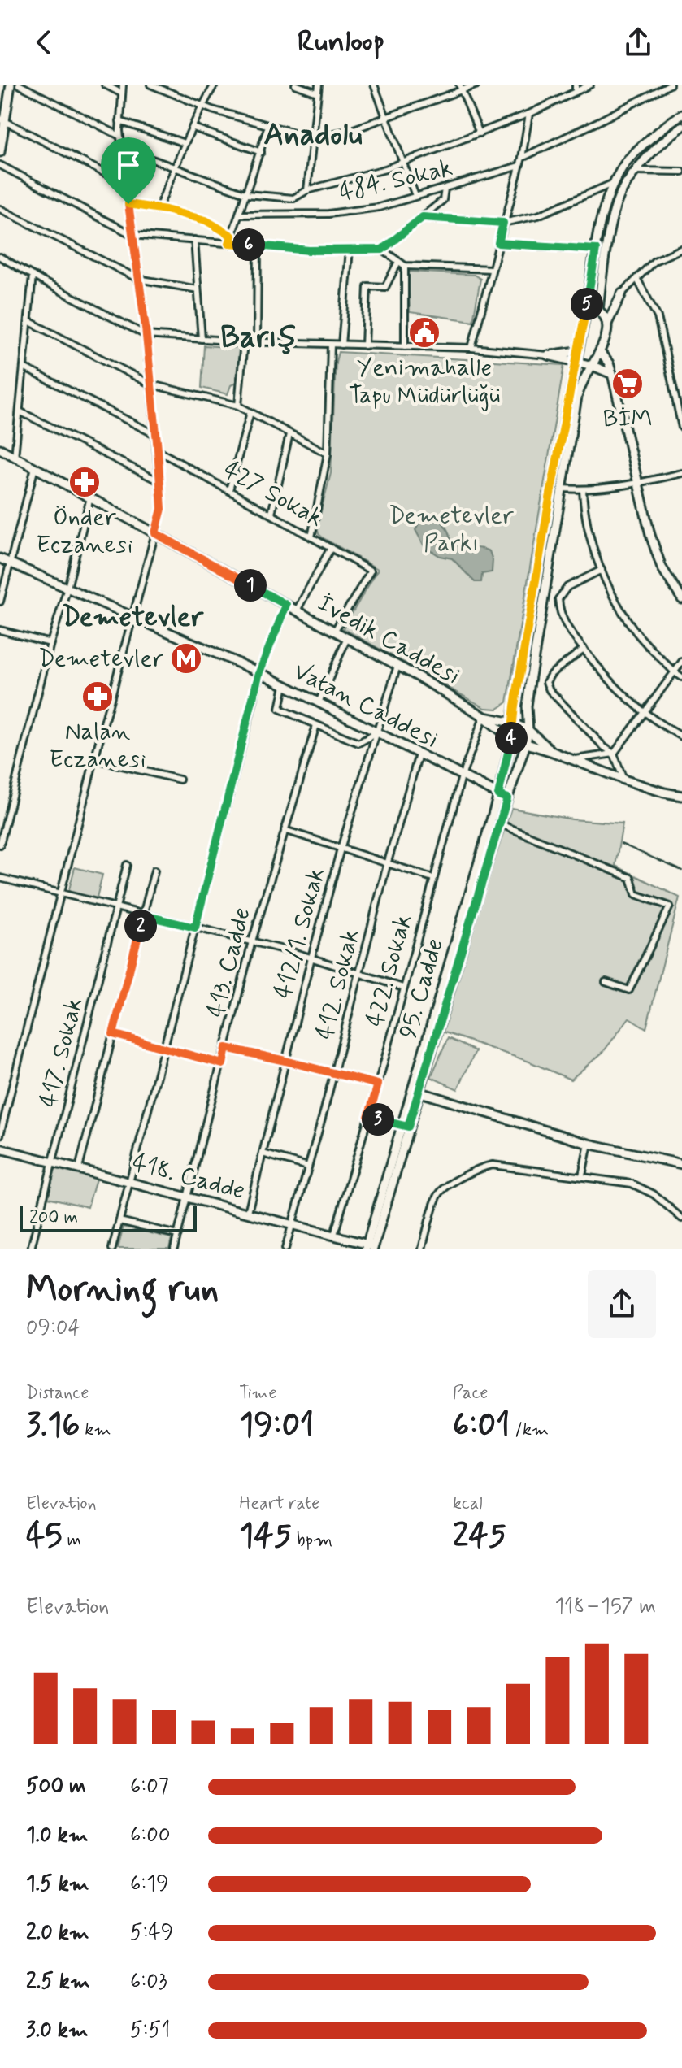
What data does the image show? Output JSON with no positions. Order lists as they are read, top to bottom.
{
  "streets": {
    "main road": [
      "İvedik Caddesi",
      "Vatan Caddesi",
      "95. Cadde",
      "418. Cadde"
    ],
    "street": [
      "484. Sokak",
      "427 Sokak",
      "412/1. Sokak",
      "413. Cadde",
      "422. Sokak",
      "412. Sokak",
      "417. Sokak"
    ]
  },
  "crossings": [
    ["427 Sokak", "İvedik Caddesi"],
    ["İvedik Caddesi", "412/1. Sokak"],
    ["İvedik Caddesi", "422. Sokak"],
    ["İvedik Caddesi", "95. Cadde"],
    ["Vatan Caddesi", "412/1. Sokak"],
    ["Vatan Caddesi", "422. Sokak"],
    ["Vatan Caddesi", "412. Sokak"],
    ["Vatan Caddesi", "95. Cadde"],
    ["412/1. Sokak", "418. Cadde"],
    ["413. Cadde", "418. Cadde"],
    ["422. Sokak", "418. Cadde"],
    ["412. Sokak", "418. Cadde"],
    ["95. Cadde", "418. Cadde"],
    ["417. Sokak", "418. Cadde"]
  ],
  "districts": ["Anadolu", "Barış", "Demetevler"],
  "parks": ["Demetevler Parkı"],
  "places": {
    "public building": ["Yenimahalle Tapu Müdürlüğü"],
    "supermarket": ["BİM"],
    "pharmacy": ["Önder Eczanesi", "Nalan Eczanesi"],
    "metro station": ["Demetevler"]
  },
  "scale_bar": "200 m",
  "page": {
    "header": "Runloop",
    "pins": [
      "6",
      "5",
      "1",
      "4",
      "2",
      "3"
    ],
    "scale": "200 m",
    "heading": ["Morning run", "09:04"],
    "stats": [
      ["Distance", "3.16 km"],
      ["Time", "19:01"],
      ["Pace", "6:01 /km"],
      ["Elevation", "45 m"],
      ["Heart rate", "145 bpm"],
      ["kcal", "245"]
    ],
    "chart": ["Elevation", "118–157 m"],
    "list": [
      {
        "name": "500 m",
        "note": "6:07"
      },
      {
        "name": "1.0 km",
        "note": "6:00"
      },
      {
        "name": "1.5 km",
        "note": "6:19"
      },
      {
        "name": "2.0 km",
        "note": "5:49"
      },
      {
        "name": "2.5 km",
        "note": "6:03"
      },
      {
        "name": "3.0 km",
        "note": "5:51"
      }
    ]
  }
}
